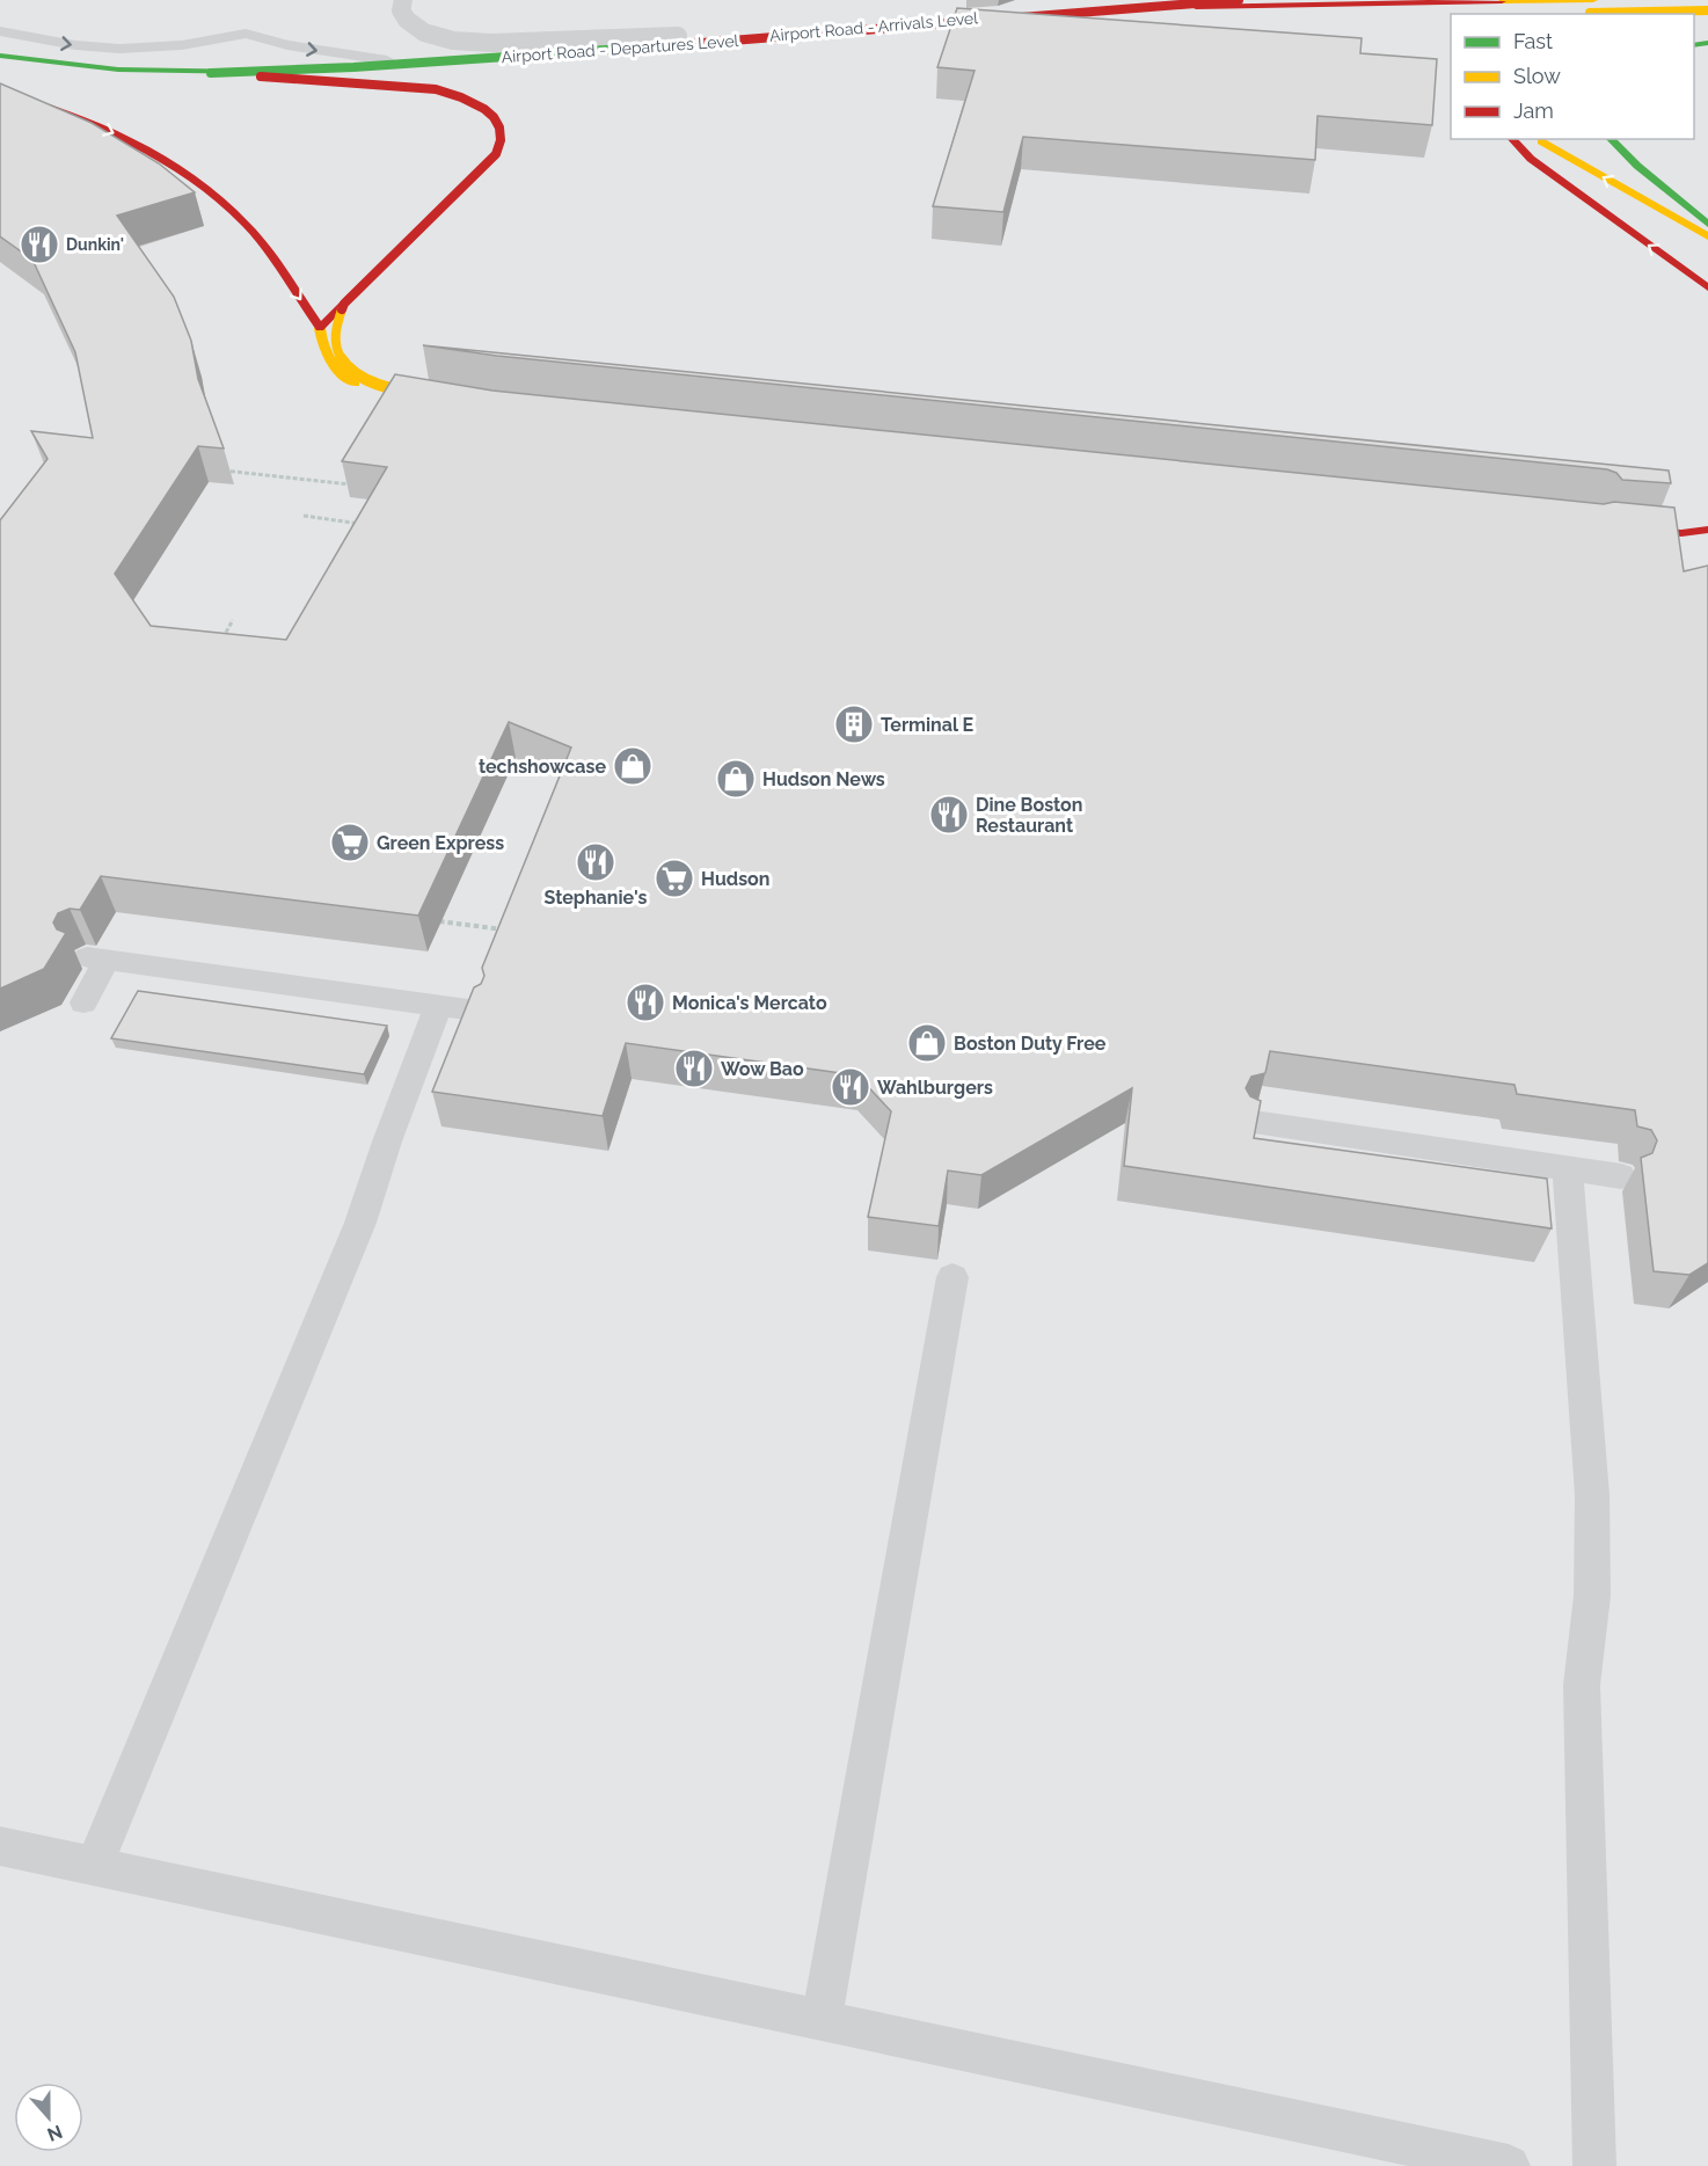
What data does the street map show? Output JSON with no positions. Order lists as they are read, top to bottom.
{
  "streets": {
    "main road": ["Airport Road - Arrivals Level", "Airport Road - Departures Level"]
  },
  "places": {
    "restaurant": [
      "Dunkin'",
      "Dine Boston Restaurant",
      "Stephanie's",
      "Monica's Mercato",
      "Wow Bao",
      "Wahlburgers"
    ],
    "building": ["Terminal E"],
    "shop": ["techshowcase", "Hudson News", "Boston Duty Free"],
    "supermarket": ["Green Express", "Hudson"]
  },
  "legend": ["Fast", "Slow", "Jam"],
  "north": "bottom"
}
